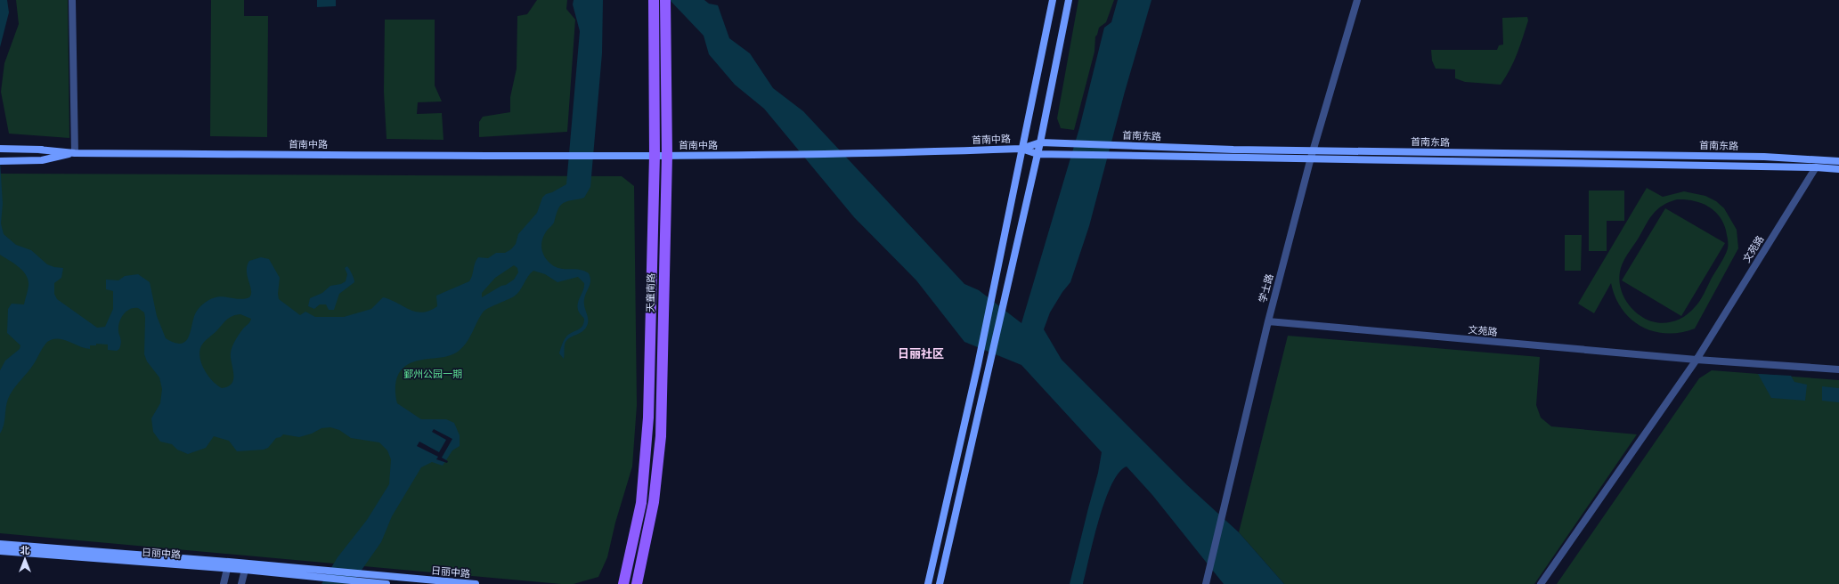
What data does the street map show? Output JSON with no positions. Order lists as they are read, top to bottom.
{
  "streets": {
    "main road": [
      "首南东路",
      "首南中路",
      "天童南路",
      "日丽中路"
    ],
    "street": ["文苑路", "学士路"]
  },
  "crossings": [
    ["首南东路", "首南中路"],
    ["首南东路", "文苑路"],
    ["首南东路", "学士路"],
    ["首南中路", "天童南路"],
    ["文苑路", "学士路"]
  ],
  "districts": ["日丽社区"],
  "parks": ["鄞州公园一期"],
  "north": "top"
}
